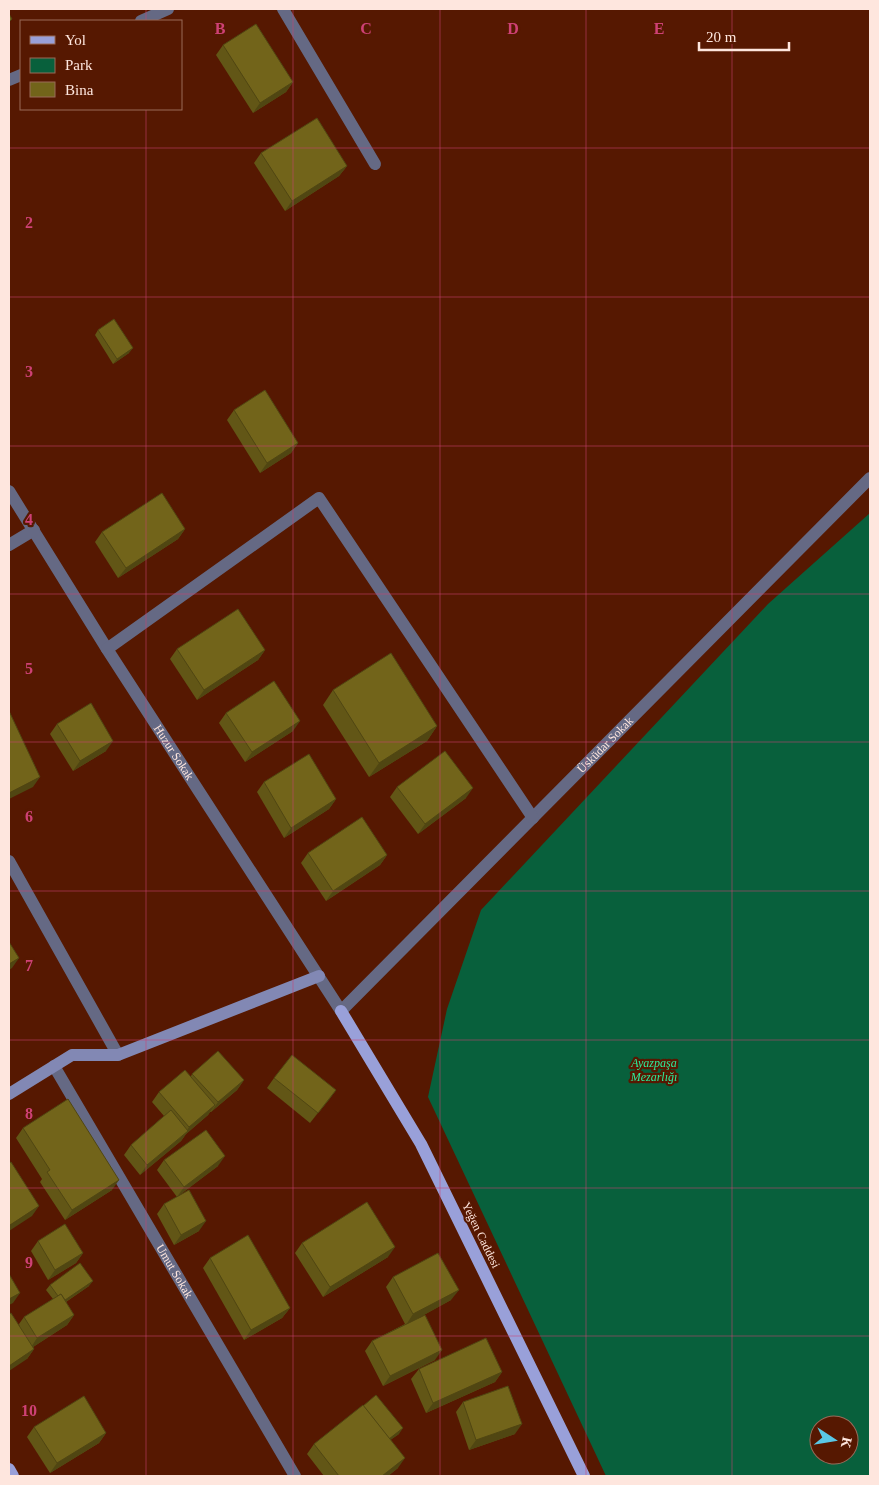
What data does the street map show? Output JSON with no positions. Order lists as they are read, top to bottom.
{
  "streets": {
    "main road": ["Yeğen Caddesi"],
    "street": ["Üsküdar Sokak", "Huzur Sokak", "Umut Sokak"]
  },
  "crossings": [
    ["Üsküdar Sokak", "Huzur Sokak"],
    ["Üsküdar Sokak", "Yeğen Caddesi"],
    ["Huzur Sokak", "Yeğen Caddesi"]
  ],
  "parks": ["Ayazpaşa Mezarlığı"],
  "legend": ["Yol", "Park", "Bina"],
  "scale_bar": "20 m",
  "north": "right",
  "grid": {
    "columns": [
      "B",
      "C",
      "D",
      "E"
    ],
    "rows": [
      "2",
      "3",
      "4",
      "5",
      "6",
      "7",
      "8",
      "9",
      "10"
    ]
  }
}
